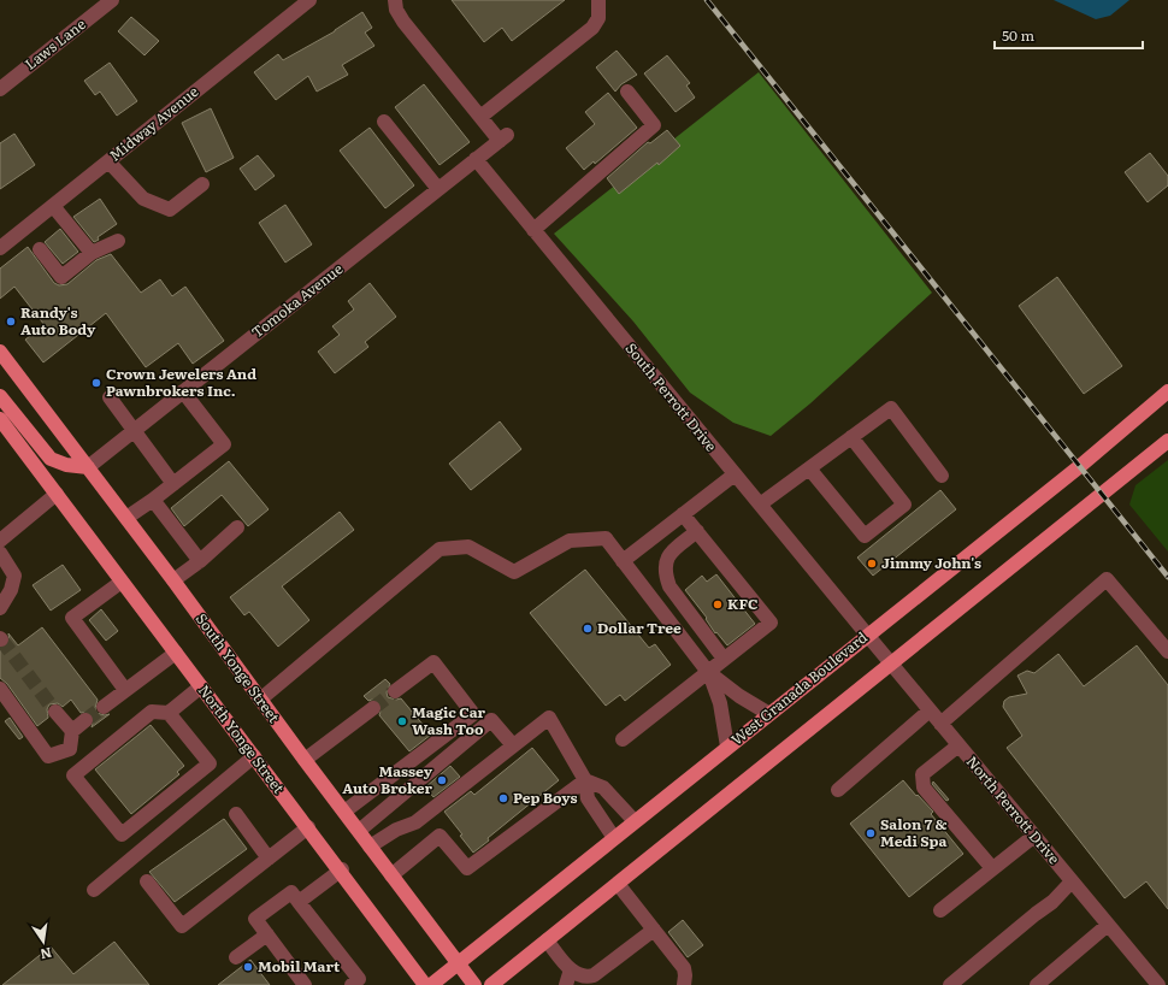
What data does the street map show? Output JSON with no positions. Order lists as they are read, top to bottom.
{
  "streets": {
    "main road": ["South Yonge Street", "West Granada Boulevard", "North Yonge Street"],
    "street": [
      "Laws Lane",
      "Midway Avenue",
      "Tomoka Avenue",
      "South Perrott Drive",
      "North Perrott Drive"
    ]
  },
  "crossings": [
    ["Tomoka Avenue", "South Perrott Drive"],
    ["Tomoka Avenue", "South Yonge Street"],
    ["South Perrott Drive", "West Granada Boulevard"],
    ["South Perrott Drive", "North Perrott Drive"],
    ["South Yonge Street", "West Granada Boulevard"],
    ["West Granada Boulevard", "North Perrott Drive"]
  ],
  "places": [
    "Randy's Auto Body",
    "Crown Jewelers And Pawnbrokers Inc.",
    "Jimmy John's",
    "KFC",
    "Dollar Tree",
    "Magic Car Wash Too",
    "Massey Auto Broker",
    "Pep Boys",
    "Salon 7 & Medi Spa",
    "Mobil Mart"
  ],
  "scale_bar": "50 m",
  "north": "bottom"
}
